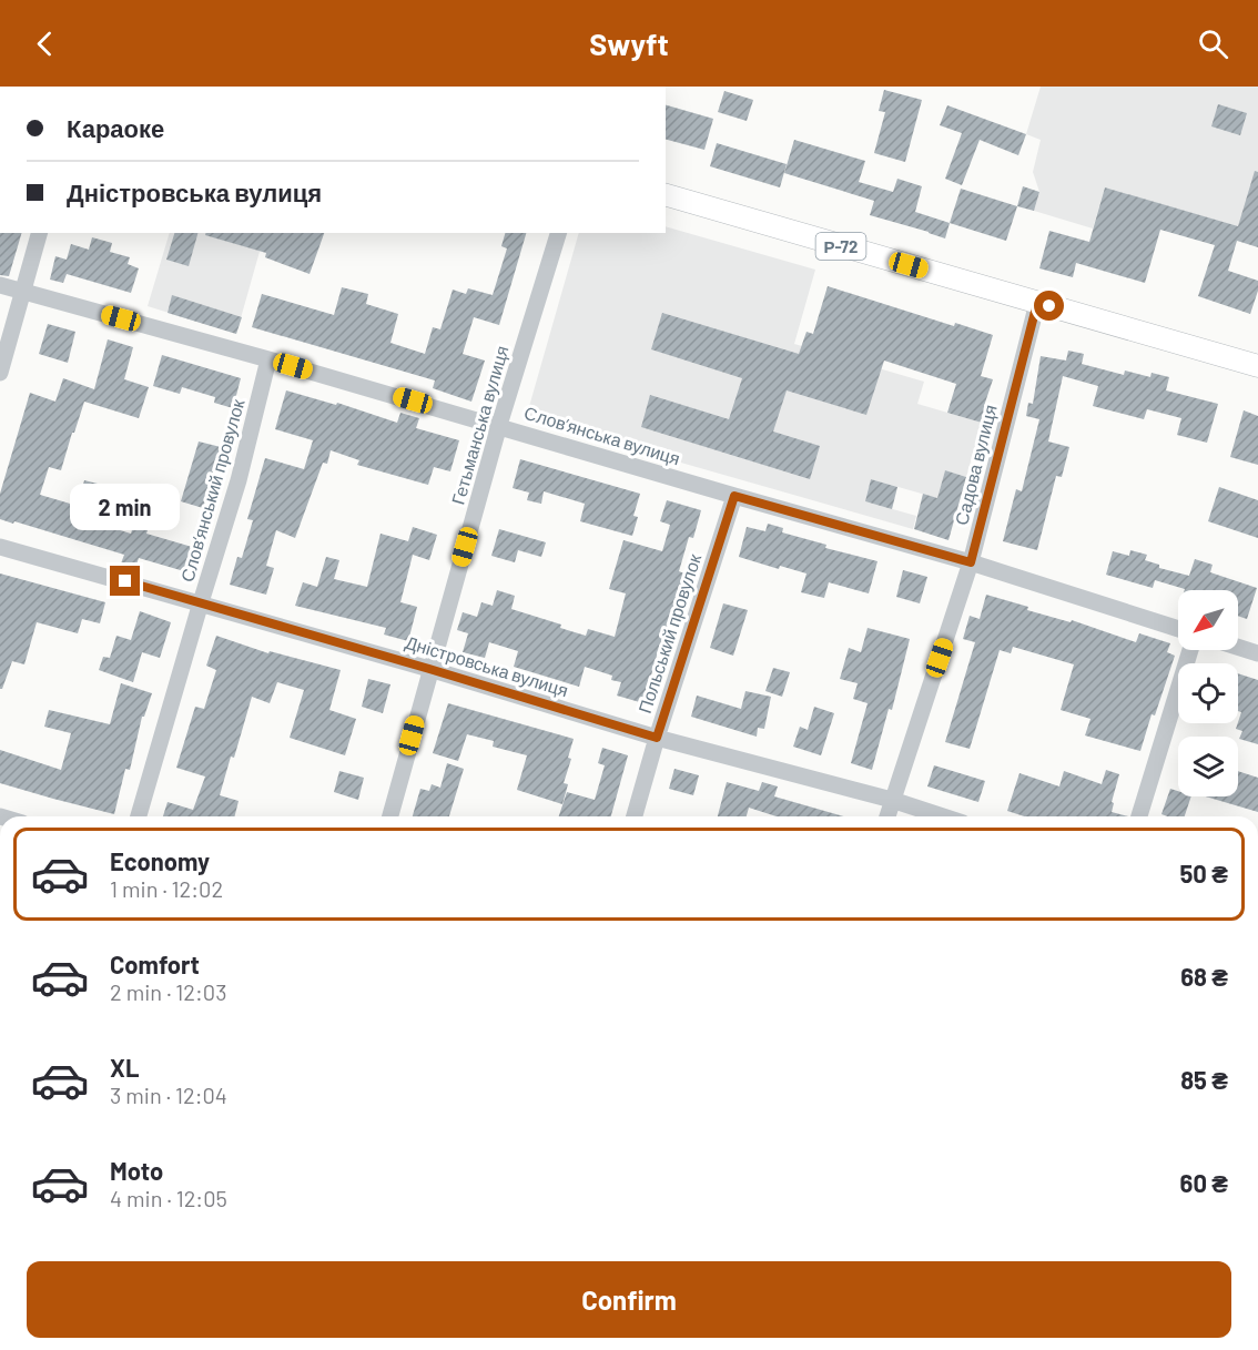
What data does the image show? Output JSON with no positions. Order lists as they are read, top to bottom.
{
  "streets": {
    "main road": ["Р-72"],
    "street": [
      "Гетьманська вулиця",
      "Словʼянська вулиця",
      "Садова вулиця",
      "Словʼянський провулок",
      "Польський провулок",
      "Дністровська вулиця"
    ]
  },
  "crossings": [
    ["Р-72", "Садова вулиця"],
    ["Гетьманська вулиця", "Словʼянська вулиця"],
    ["Гетьманська вулиця", "Дністровська вулиця"],
    ["Словʼянська вулиця", "Садова вулиця"],
    ["Словʼянська вулиця", "Словʼянський провулок"],
    ["Словʼянська вулиця", "Польський провулок"],
    ["Садова вулиця", "Дністровська вулиця"],
    ["Словʼянський провулок", "Дністровська вулиця"],
    ["Польський провулок", "Дністровська вулиця"]
  ],
  "north": "bottom left",
  "page": {
    "header": "Swyft",
    "banner": ["Караоке", "Дністровська вулиця"],
    "bubble": "2 min",
    "list": [
      {
        "name": "Economy",
        "note": "1 min · 12:02",
        "value": "50 ₴"
      },
      {
        "name": "Comfort",
        "note": "2 min · 12:03",
        "value": "68 ₴"
      },
      {
        "name": "XL",
        "note": "3 min · 12:04",
        "value": "85 ₴"
      },
      {
        "name": "Moto",
        "note": "4 min · 12:05",
        "value": "60 ₴"
      }
    ],
    "buttons": "Confirm"
  }
}
